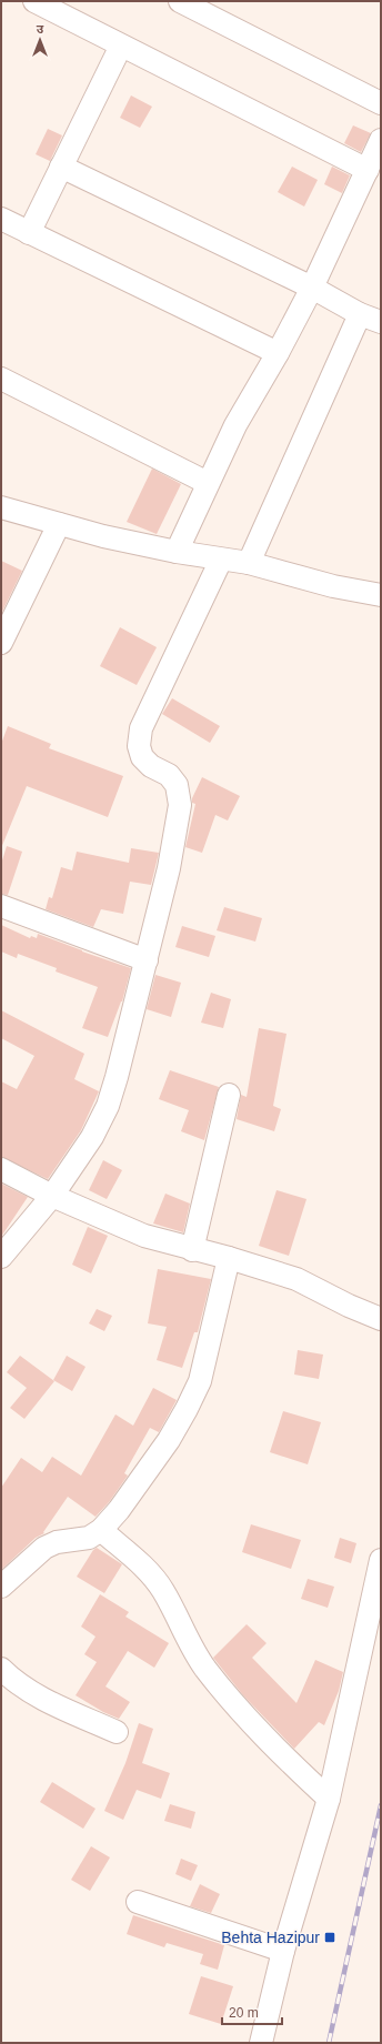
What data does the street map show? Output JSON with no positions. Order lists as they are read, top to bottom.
{
  "places": {
    "transit": ["Behta Hazipur"]
  },
  "scale_bar": "20 m",
  "north": "top"
}
